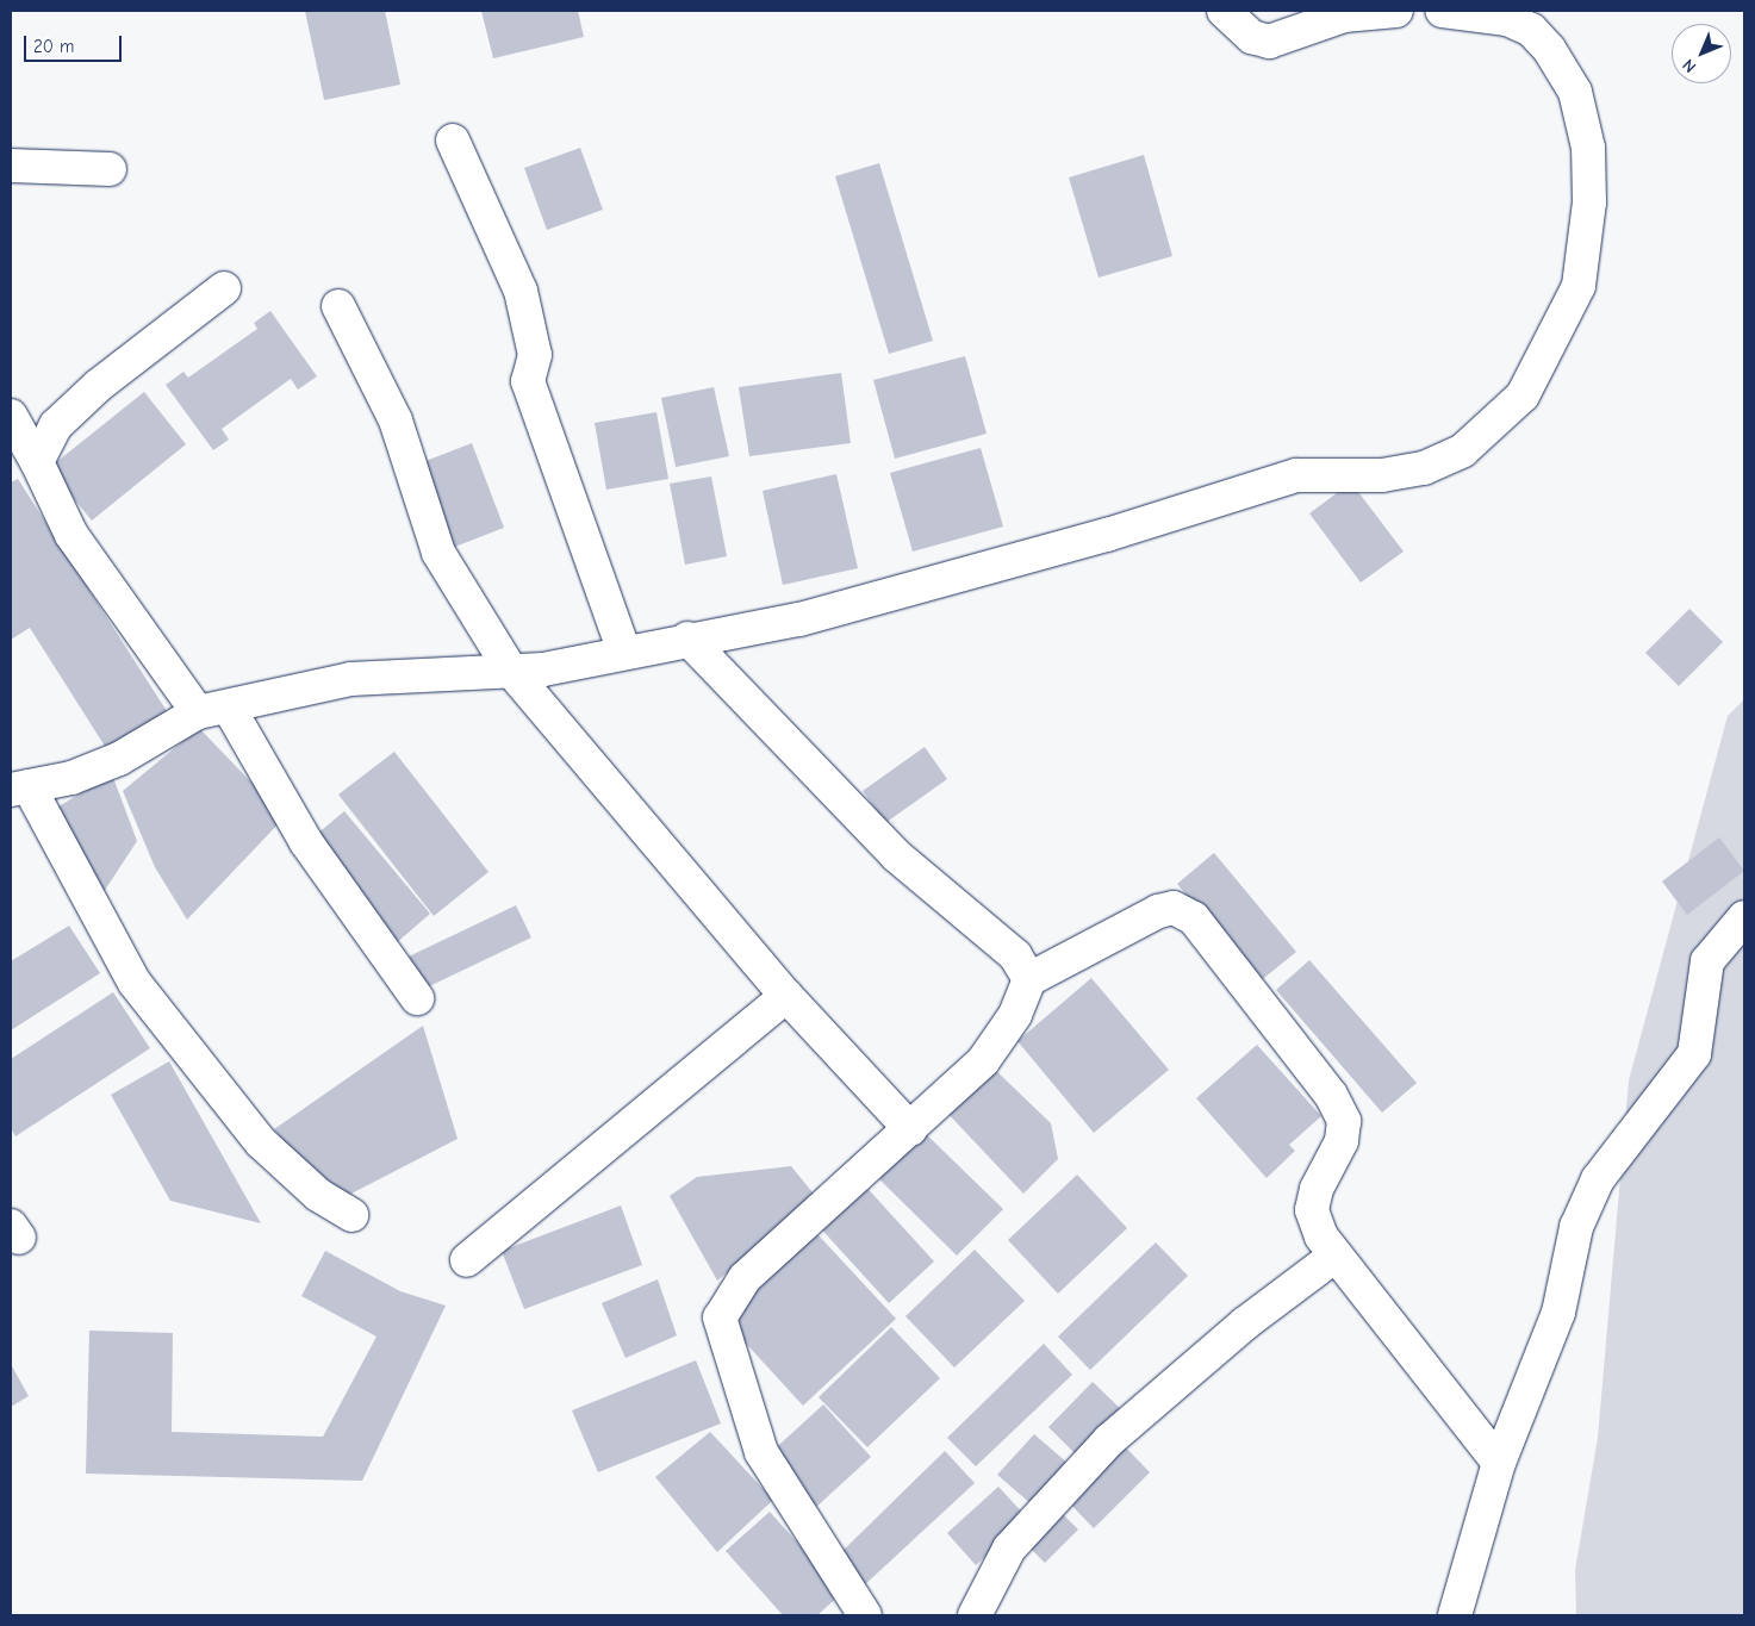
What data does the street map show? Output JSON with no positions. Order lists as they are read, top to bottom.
{
  "scale_bar": "20 m",
  "north": "bottom left"
}
